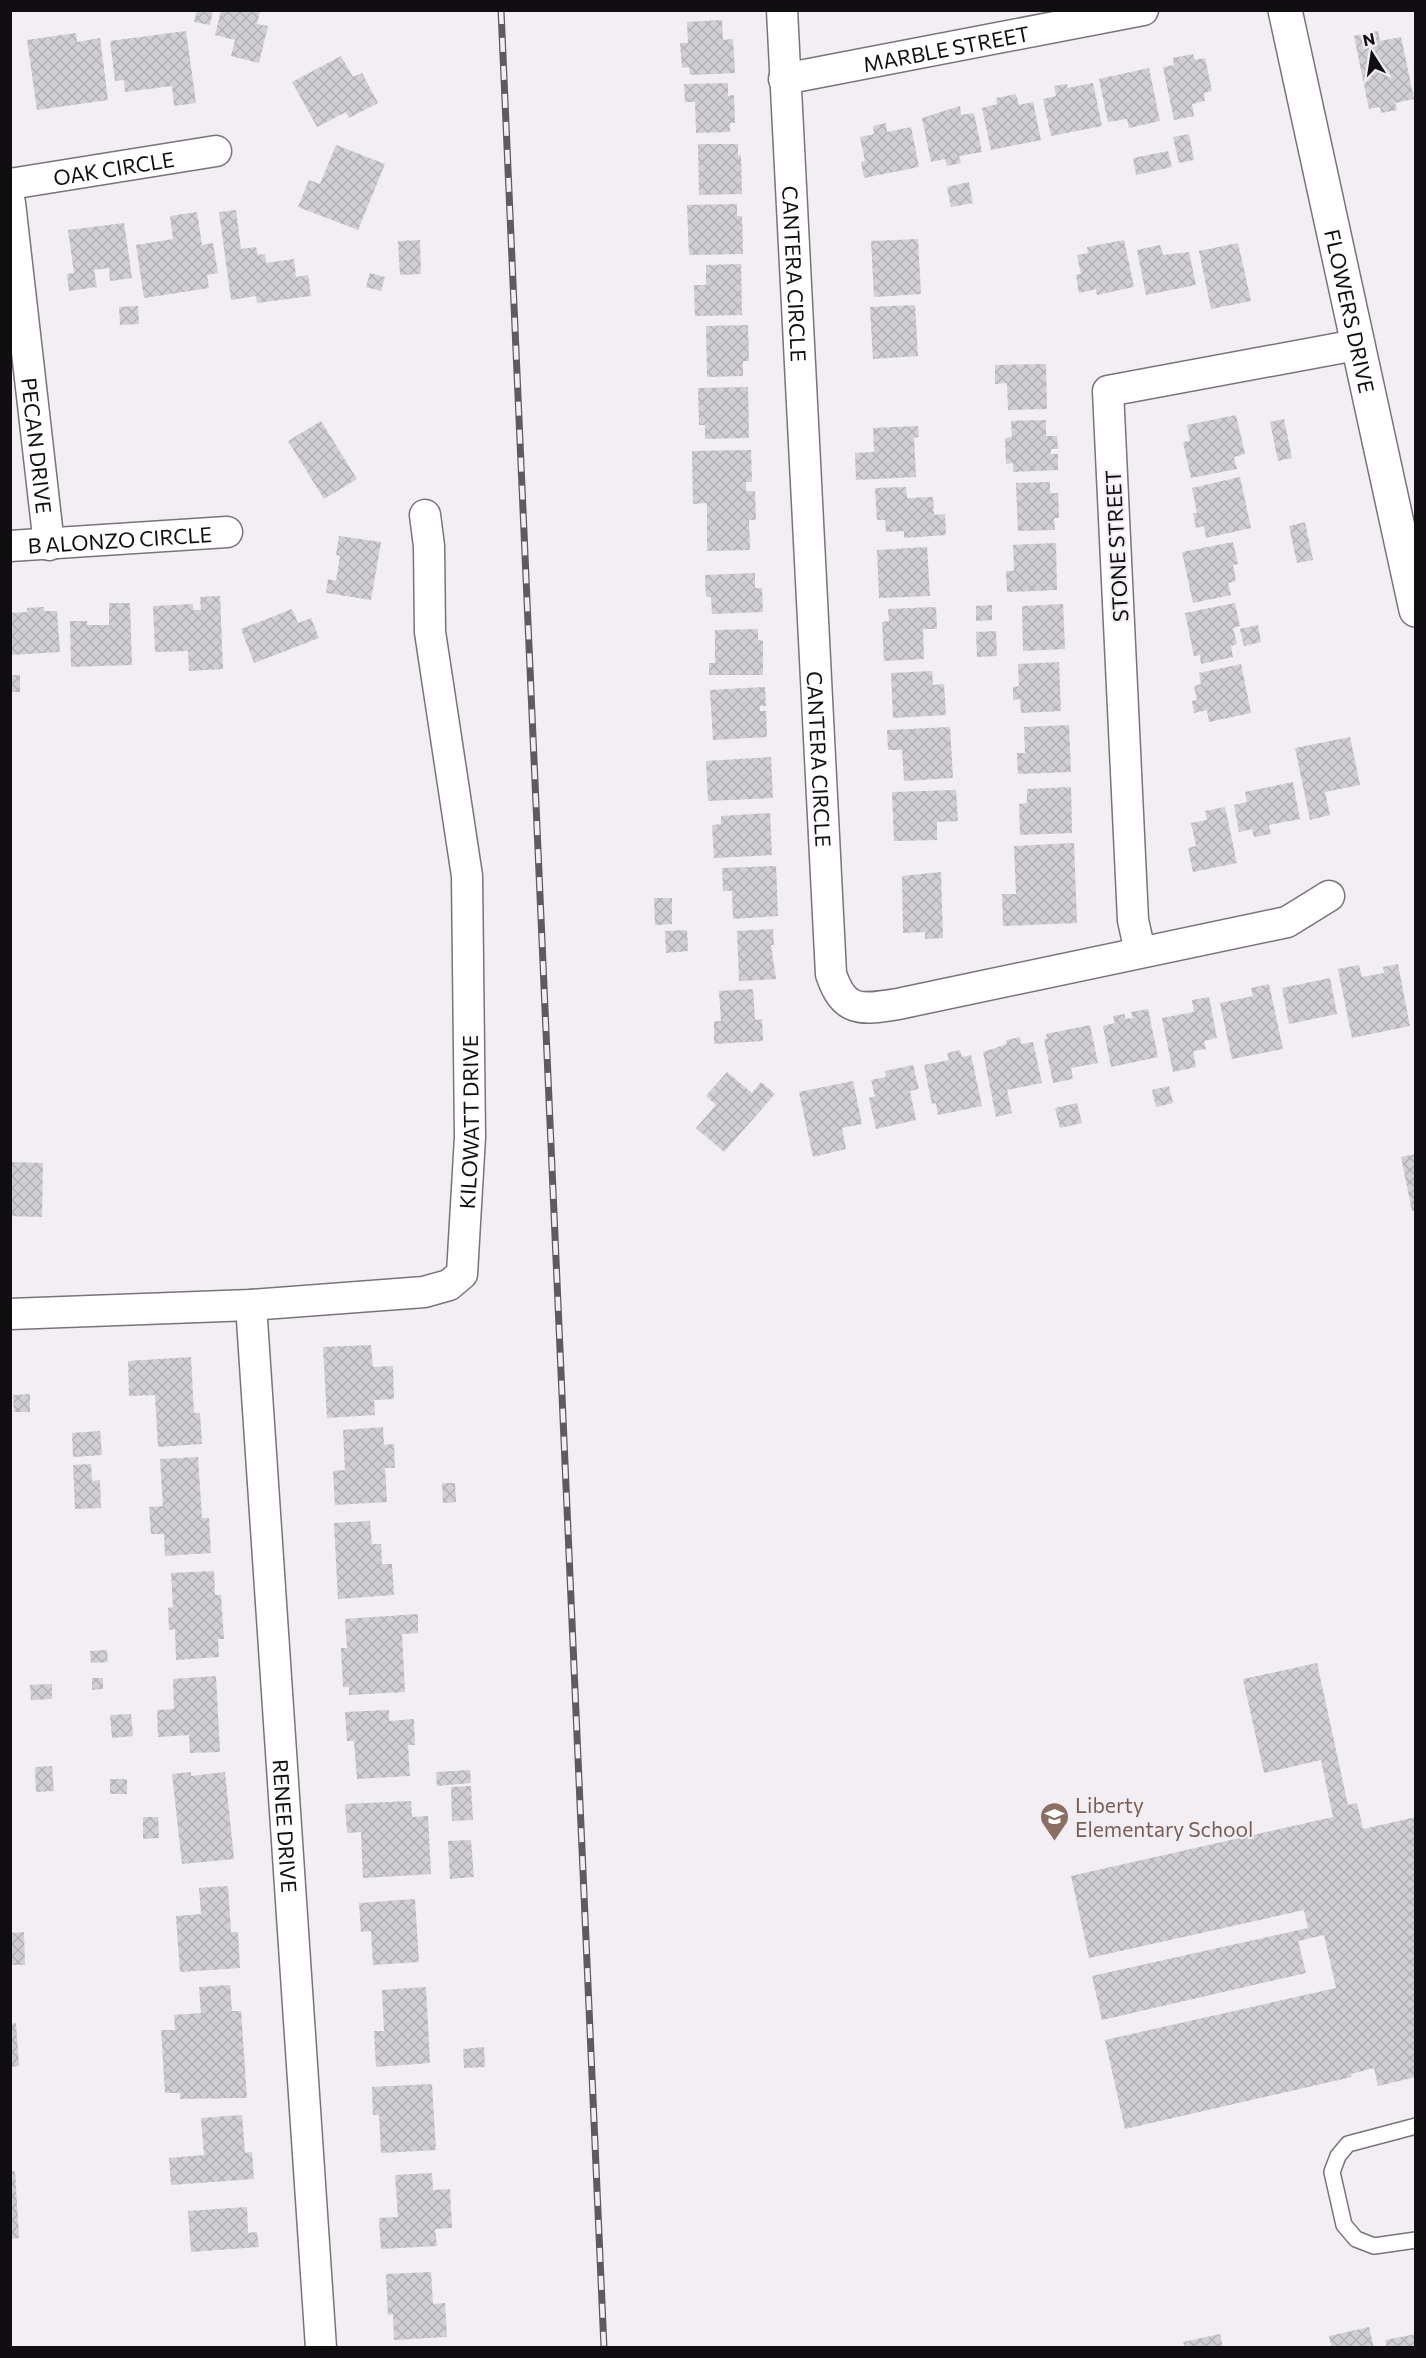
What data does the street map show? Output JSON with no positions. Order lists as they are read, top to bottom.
{
  "streets": {
    "street": [
      "MARBLE STREET",
      "OAK CIRCLE",
      "CANTERA CIRCLE",
      "FLOWERS DRIVE",
      "PECAN DRIVE",
      "B ALONZO CIRCLE",
      "STONE STREET",
      "KILOWATT DRIVE",
      "RENEE DRIVE"
    ]
  },
  "crossings": [
    ["MARBLE STREET", "CANTERA CIRCLE"],
    ["CANTERA CIRCLE", "STONE STREET"],
    ["FLOWERS DRIVE", "STONE STREET"],
    ["PECAN DRIVE", "B ALONZO CIRCLE"],
    ["KILOWATT DRIVE", "RENEE DRIVE"]
  ],
  "places": {
    "school or university": ["Liberty Elementary School"]
  },
  "north": "top"
}
